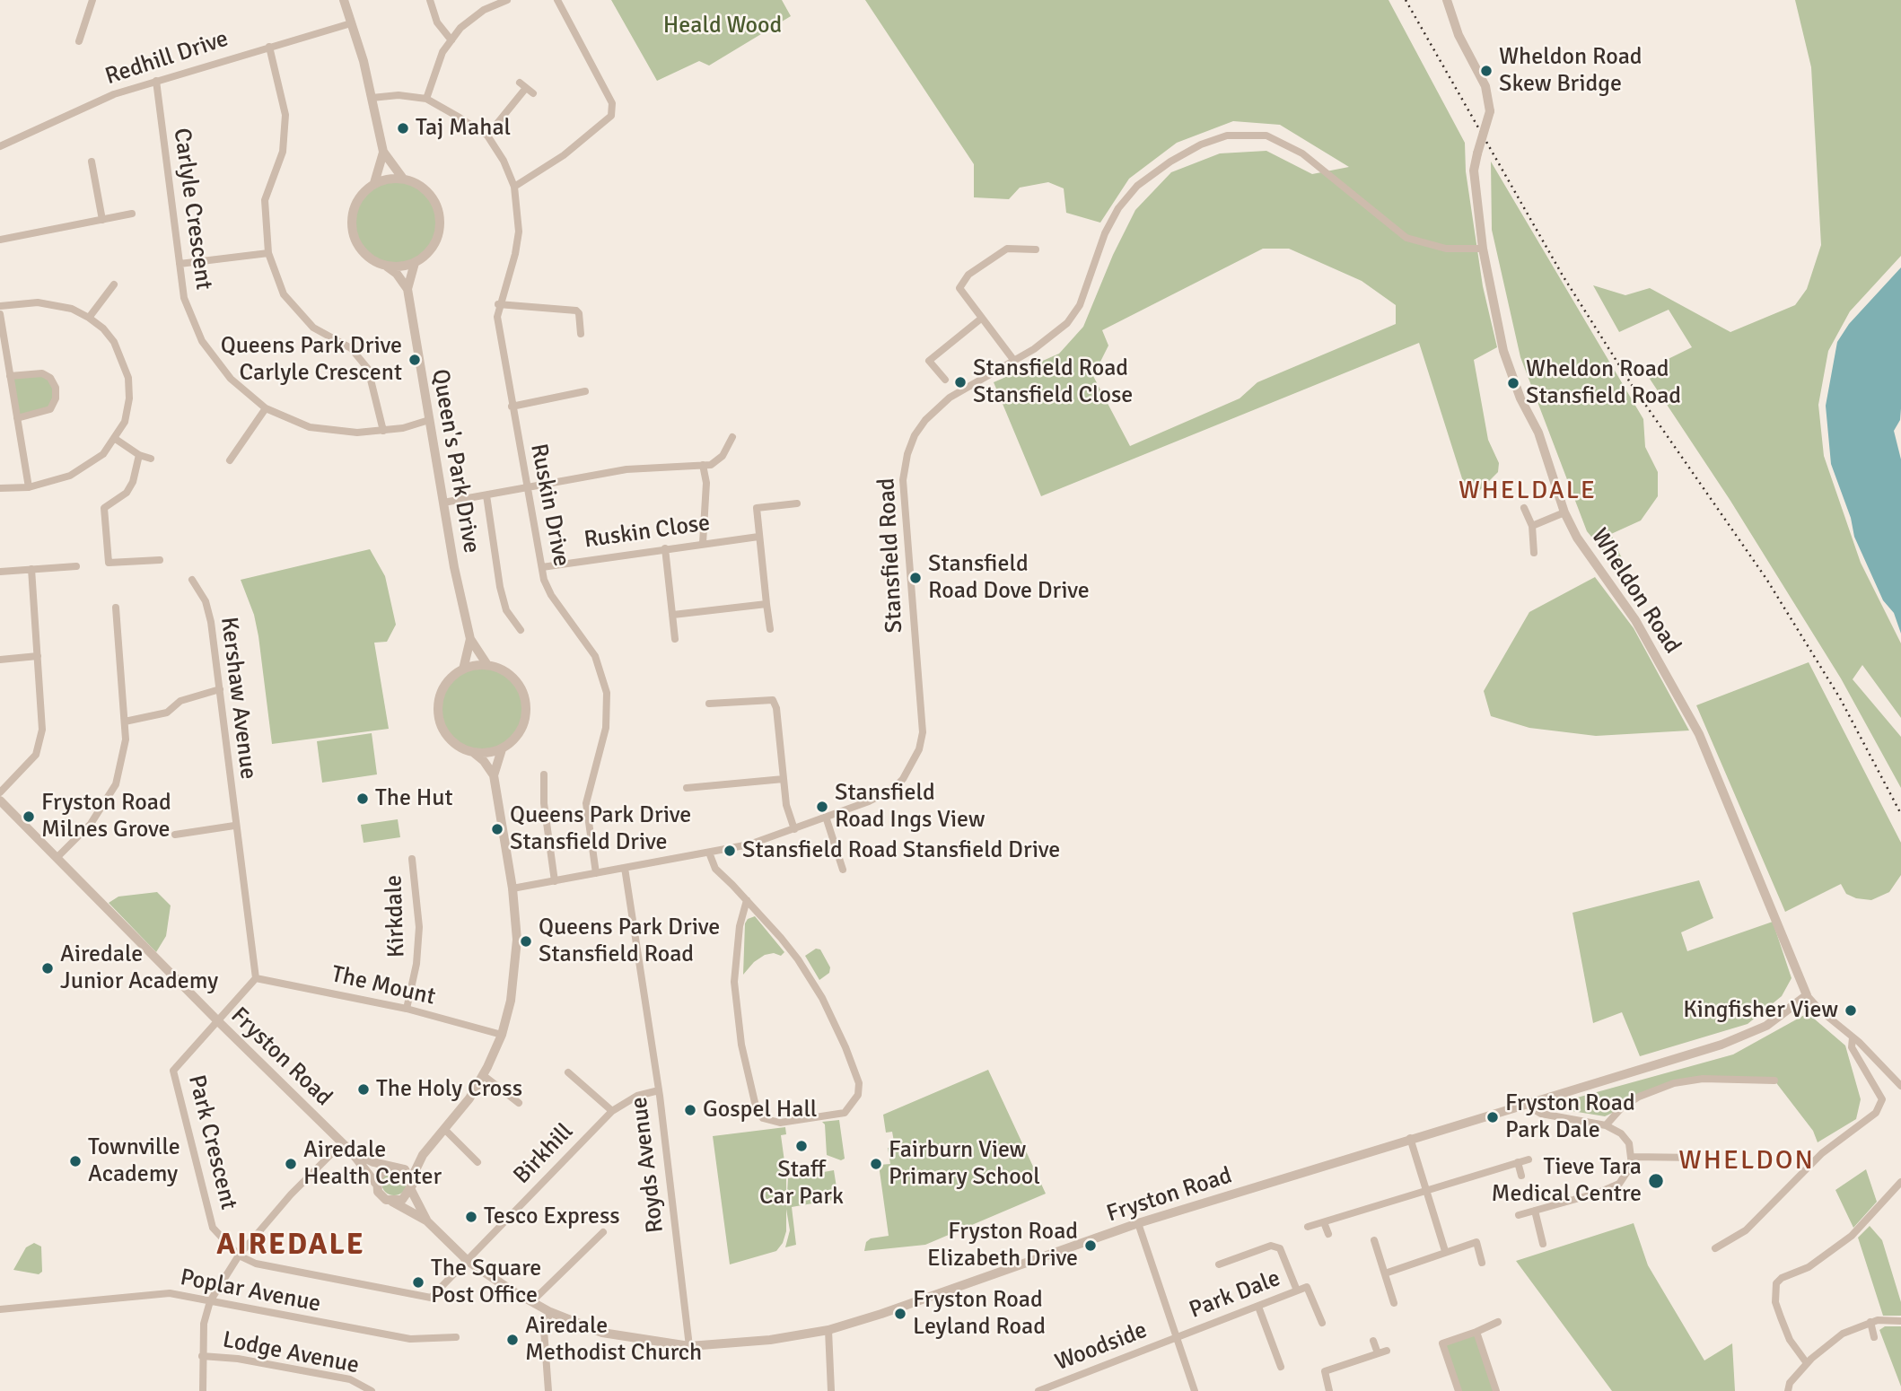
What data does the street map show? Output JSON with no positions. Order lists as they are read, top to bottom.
{
  "streets": {
    "street": [
      "Redhill Drive",
      "Carlyle Crescent",
      "Queen's Park Drive",
      "Ruskin Drive",
      "Ruskin Close",
      "Stansfield Road",
      "Wheldon Road",
      "Kershaw Avenue",
      "Kirkdale",
      "The Mount",
      "Fryston Road",
      "Park Crescent",
      "Birkhill",
      "Royds Avenue",
      "Poplar Avenue",
      "Park Dale",
      "Woodside",
      "Lodge Avenue"
    ]
  },
  "crossings": [
    ["Redhill Drive", "Carlyle Crescent"],
    ["Redhill Drive", "Queen's Park Drive"],
    ["Carlyle Crescent", "Queen's Park Drive"],
    ["Queen's Park Drive", "Ruskin Drive"],
    ["Queen's Park Drive", "Stansfield Road"],
    ["Queen's Park Drive", "The Mount"],
    ["Queen's Park Drive", "Fryston Road"],
    ["Ruskin Drive", "Ruskin Close"],
    ["Ruskin Drive", "Stansfield Road"],
    ["Stansfield Road", "Wheldon Road"],
    ["Stansfield Road", "Royds Avenue"],
    ["Wheldon Road", "Fryston Road"],
    ["Kershaw Avenue", "The Mount"],
    ["Kirkdale", "The Mount"],
    ["Fryston Road", "Park Crescent"],
    ["Fryston Road", "Birkhill"],
    ["Fryston Road", "Royds Avenue"],
    ["Park Crescent", "Birkhill"],
    ["Birkhill", "Royds Avenue"],
    ["Park Dale", "Woodside"]
  ],
  "districts": ["WHELDALE", "WHELDON", "AIREDALE"],
  "parks": ["Heald Wood"],
  "places": [
    "Wheldon Road Skew Bridge",
    "Taj Mahal",
    "Queens Park Drive Carlyle Crescent",
    "Stansfield Road Stansfield Close",
    "Wheldon Road Stansfield Road",
    "Stansfield Road Dove Drive",
    "The Hut",
    "Stansfield Road Ings View",
    "Fryston Road Milnes Grove",
    "Queens Park Drive Stansfield Drive",
    "Stansfield Road Stansfield Drive",
    "Queens Park Drive Stansfield Road",
    "Airedale Junior Academy",
    "Kingfisher View",
    "The Holy Cross",
    "Gospel Hall",
    "Fryston Road Park Dale",
    "Staff Car Park",
    "Townville Academy",
    "Airedale Health Center",
    "Fairburn View Primary School",
    "Tieve Tara Medical Centre",
    "Tesco Express",
    "Fryston Road Elizabeth Drive",
    "The Square Post Office",
    "Fryston Road Leyland Road",
    "Airedale Methodist Church"
  ]
}
